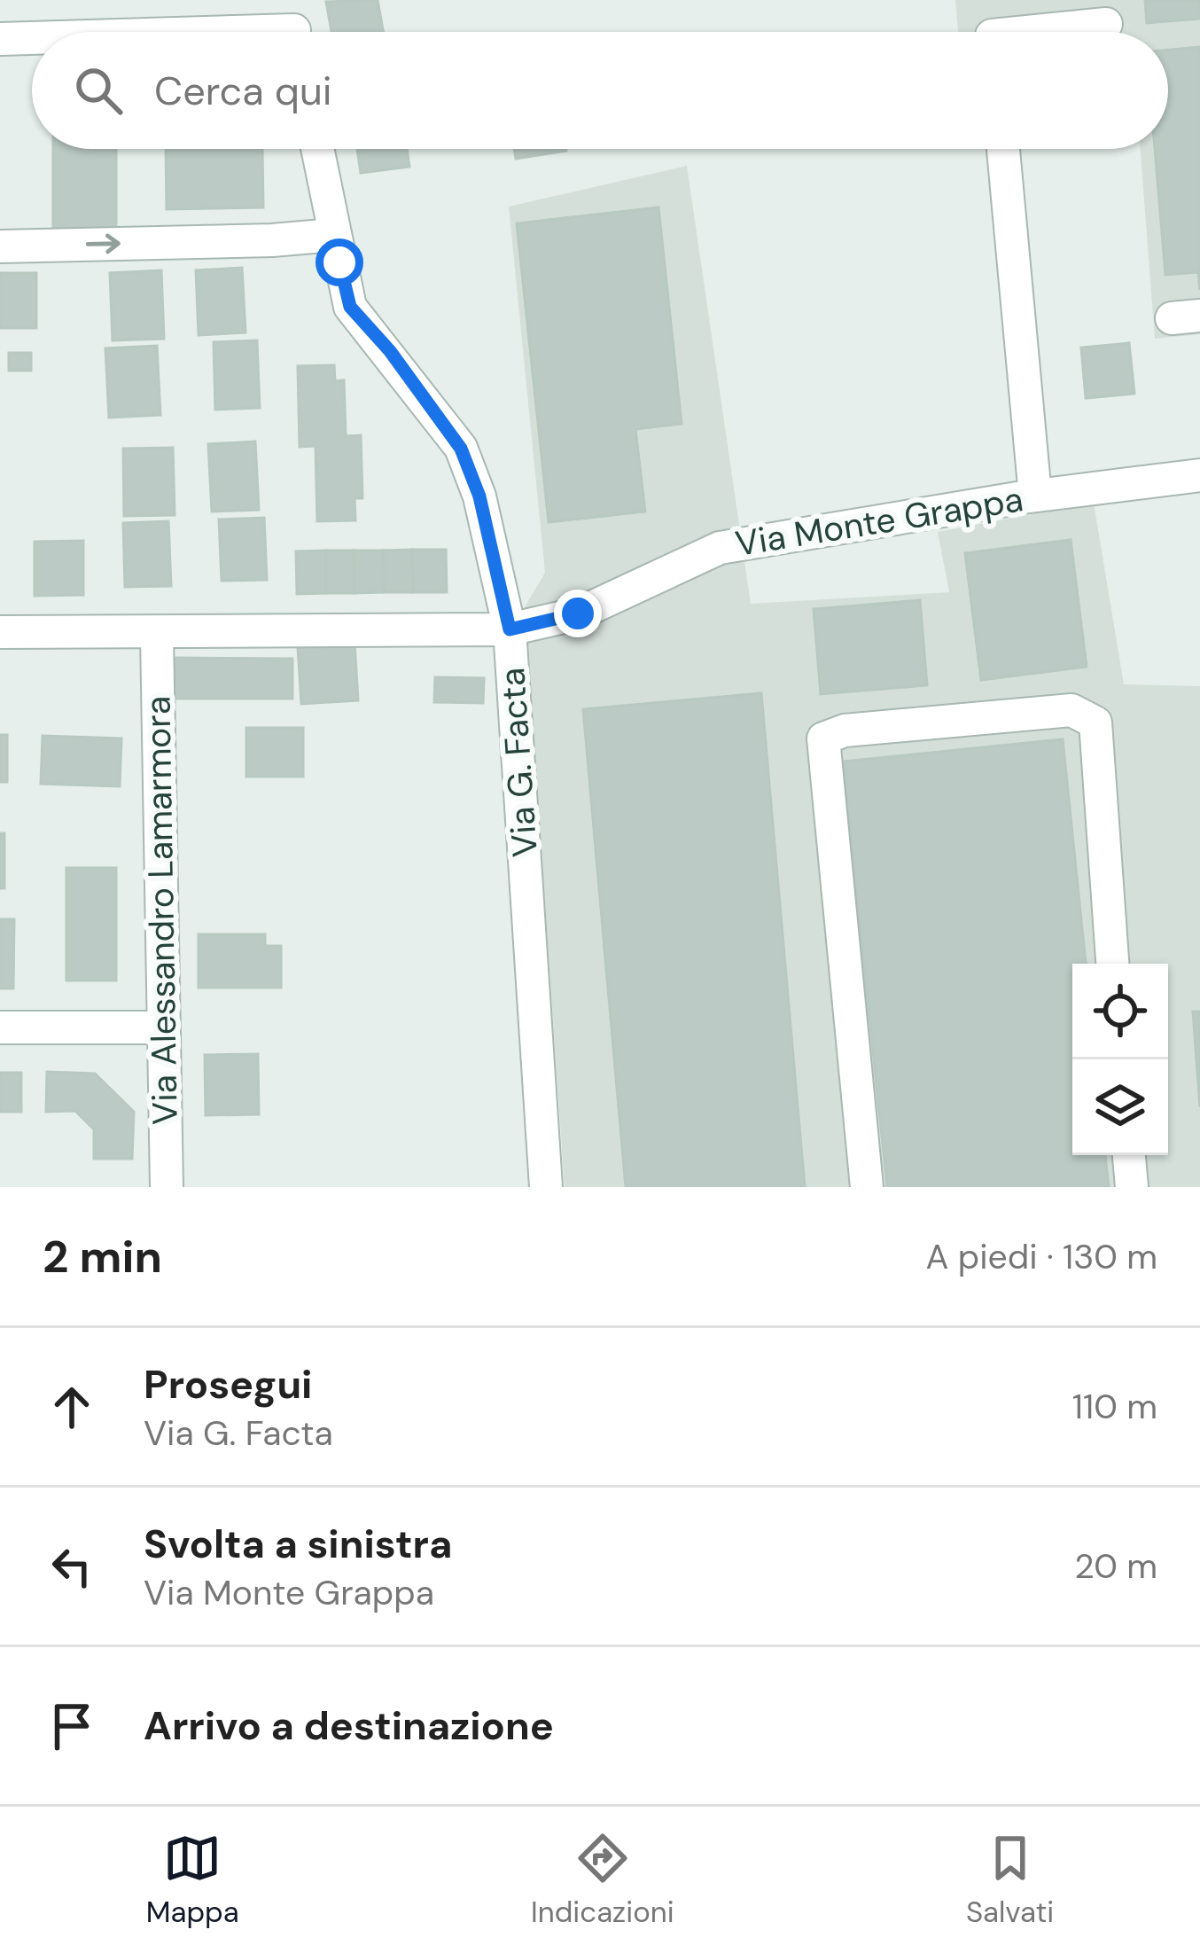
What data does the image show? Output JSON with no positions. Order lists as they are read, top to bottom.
{
  "streets": {
    "street": ["Via Monte Grappa", "Via G. Facta", "Via Alessandro Lamarmora"]
  },
  "crossings": [
    ["Via Monte Grappa", "Via G. Facta"],
    ["Via Monte Grappa", "Via Alessandro Lamarmora"]
  ],
  "page": {
    "search": "Cerca qui",
    "heading": ["2 min", "A piedi · 130 m"],
    "list": [
      ["Prosegui", "Via G. Facta", "110 m"],
      ["Svolta a sinistra", "Via Monte Grappa", "20 m"],
      "Arrivo a destinazione"
    ],
    "nav": ["Mappa", "Indicazioni", "Salvati"]
  }
}
